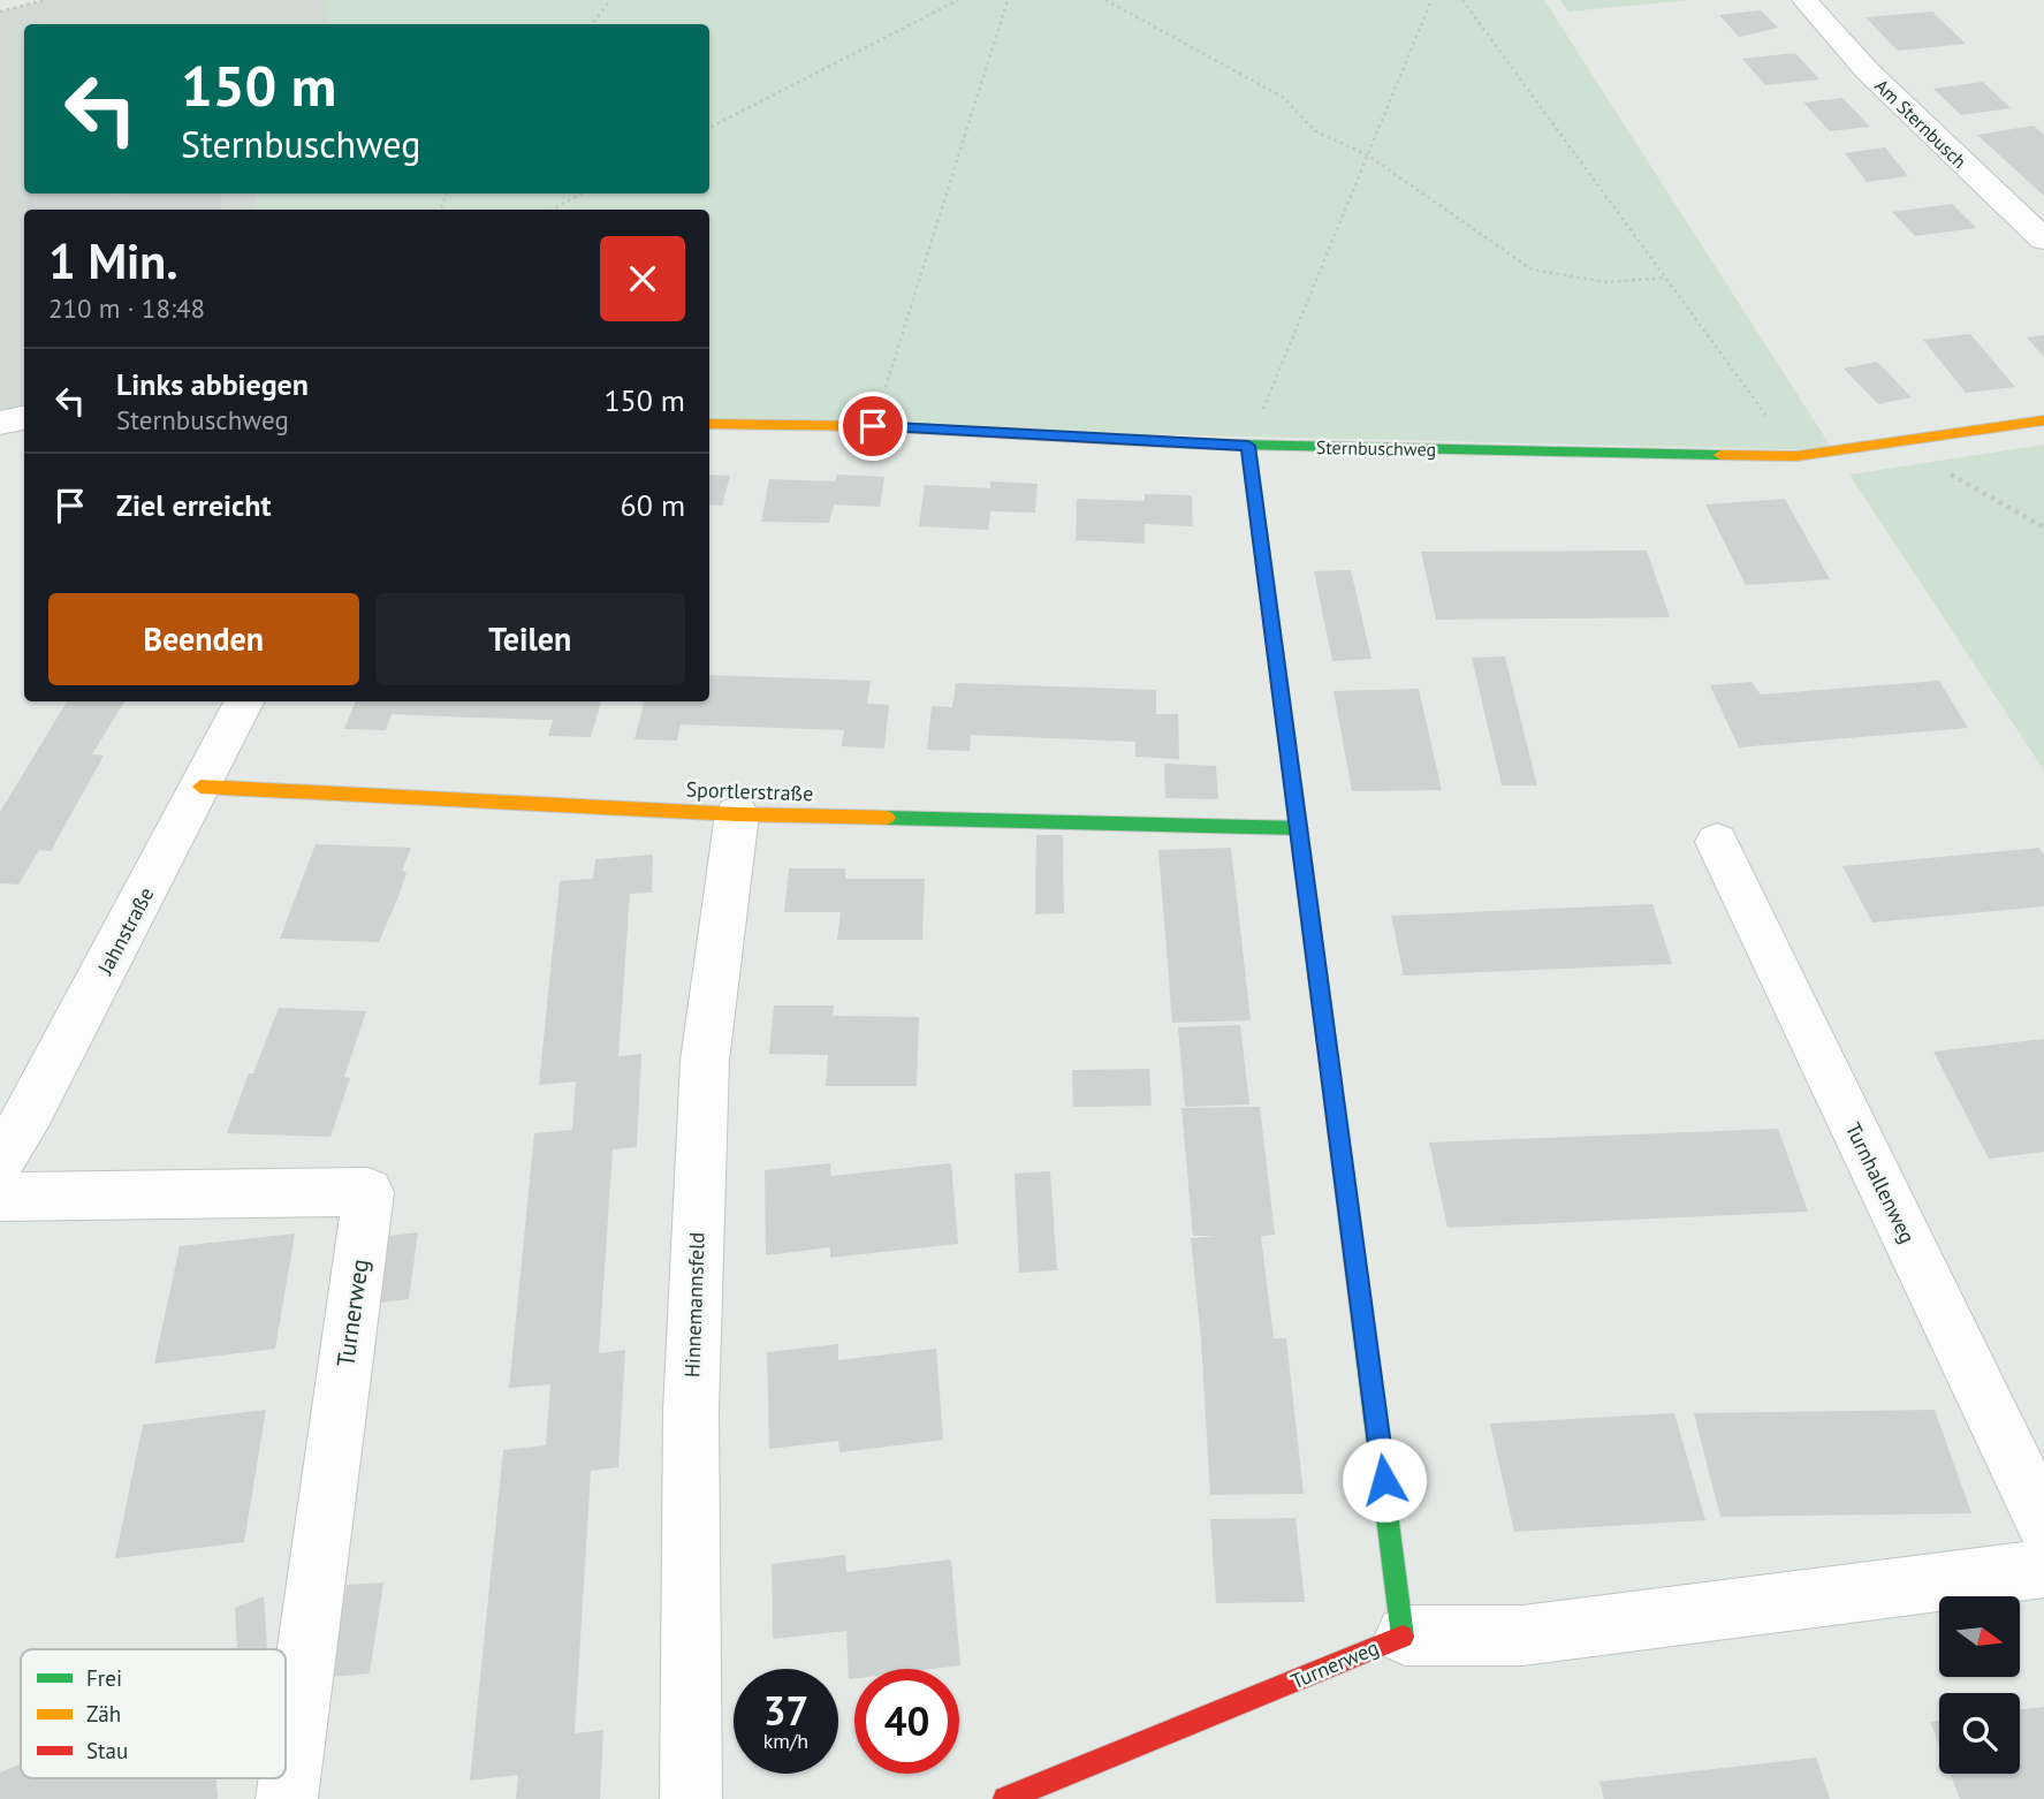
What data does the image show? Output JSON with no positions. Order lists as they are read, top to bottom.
{
  "streets": {
    "street": [
      "Am Sternbusch",
      "Sternbuschweg",
      "Sportlerstraße",
      "Jahnstraße",
      "Turnhallenweg",
      "Hinnemannsfeld",
      "Turnerweg"
    ]
  },
  "crossings": [
    ["Sternbuschweg", "Turnerweg"],
    ["Sportlerstraße", "Jahnstraße"],
    ["Sportlerstraße", "Hinnemannsfeld"],
    ["Sportlerstraße", "Turnerweg"]
  ],
  "legend": ["Frei", "Zäh", "Stau"],
  "north": "right",
  "page": {
    "turn": ["150 m", "Sternbuschweg"],
    "heading": ["1 Min.", "210 m · 18:48"],
    "list": [
      {
        "name": "Links abbiegen",
        "note": "Sternbuschweg",
        "value": "150 m"
      },
      {
        "name": "Ziel erreicht",
        "value": "60 m"
      }
    ],
    "buttons": ["Beenden", "Teilen"],
    "speed": "37 km/h",
    "limit": "40"
  }
}
